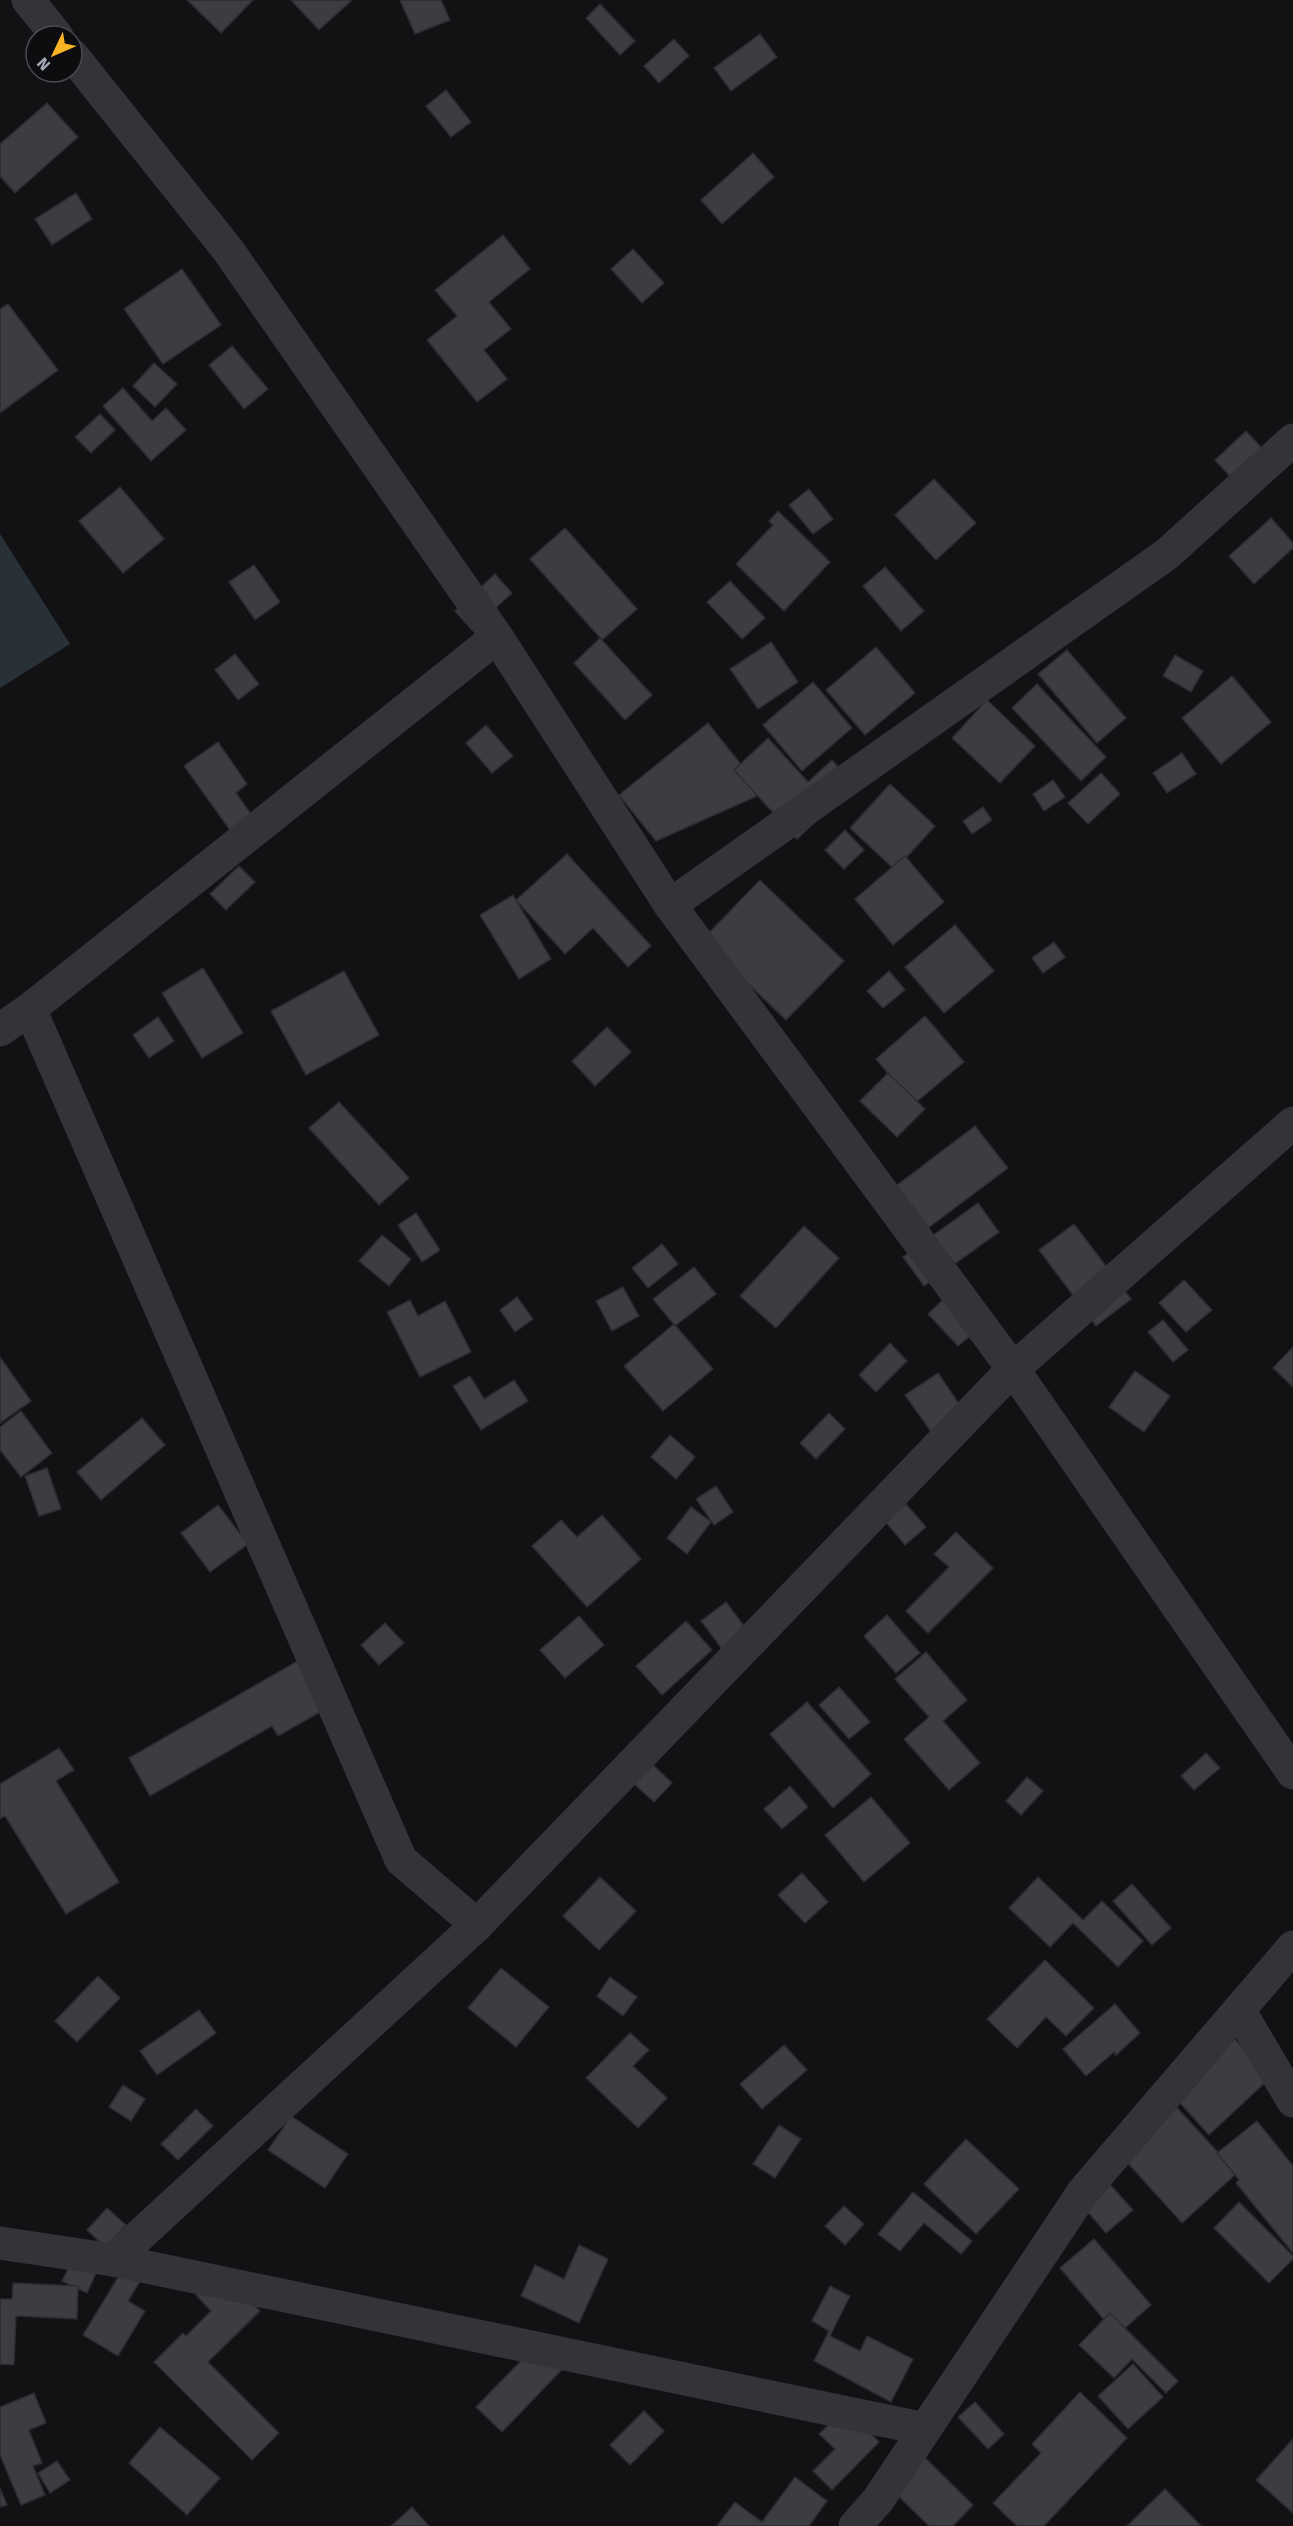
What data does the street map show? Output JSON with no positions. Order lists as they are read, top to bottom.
{
  "north": "bottom left"
}
